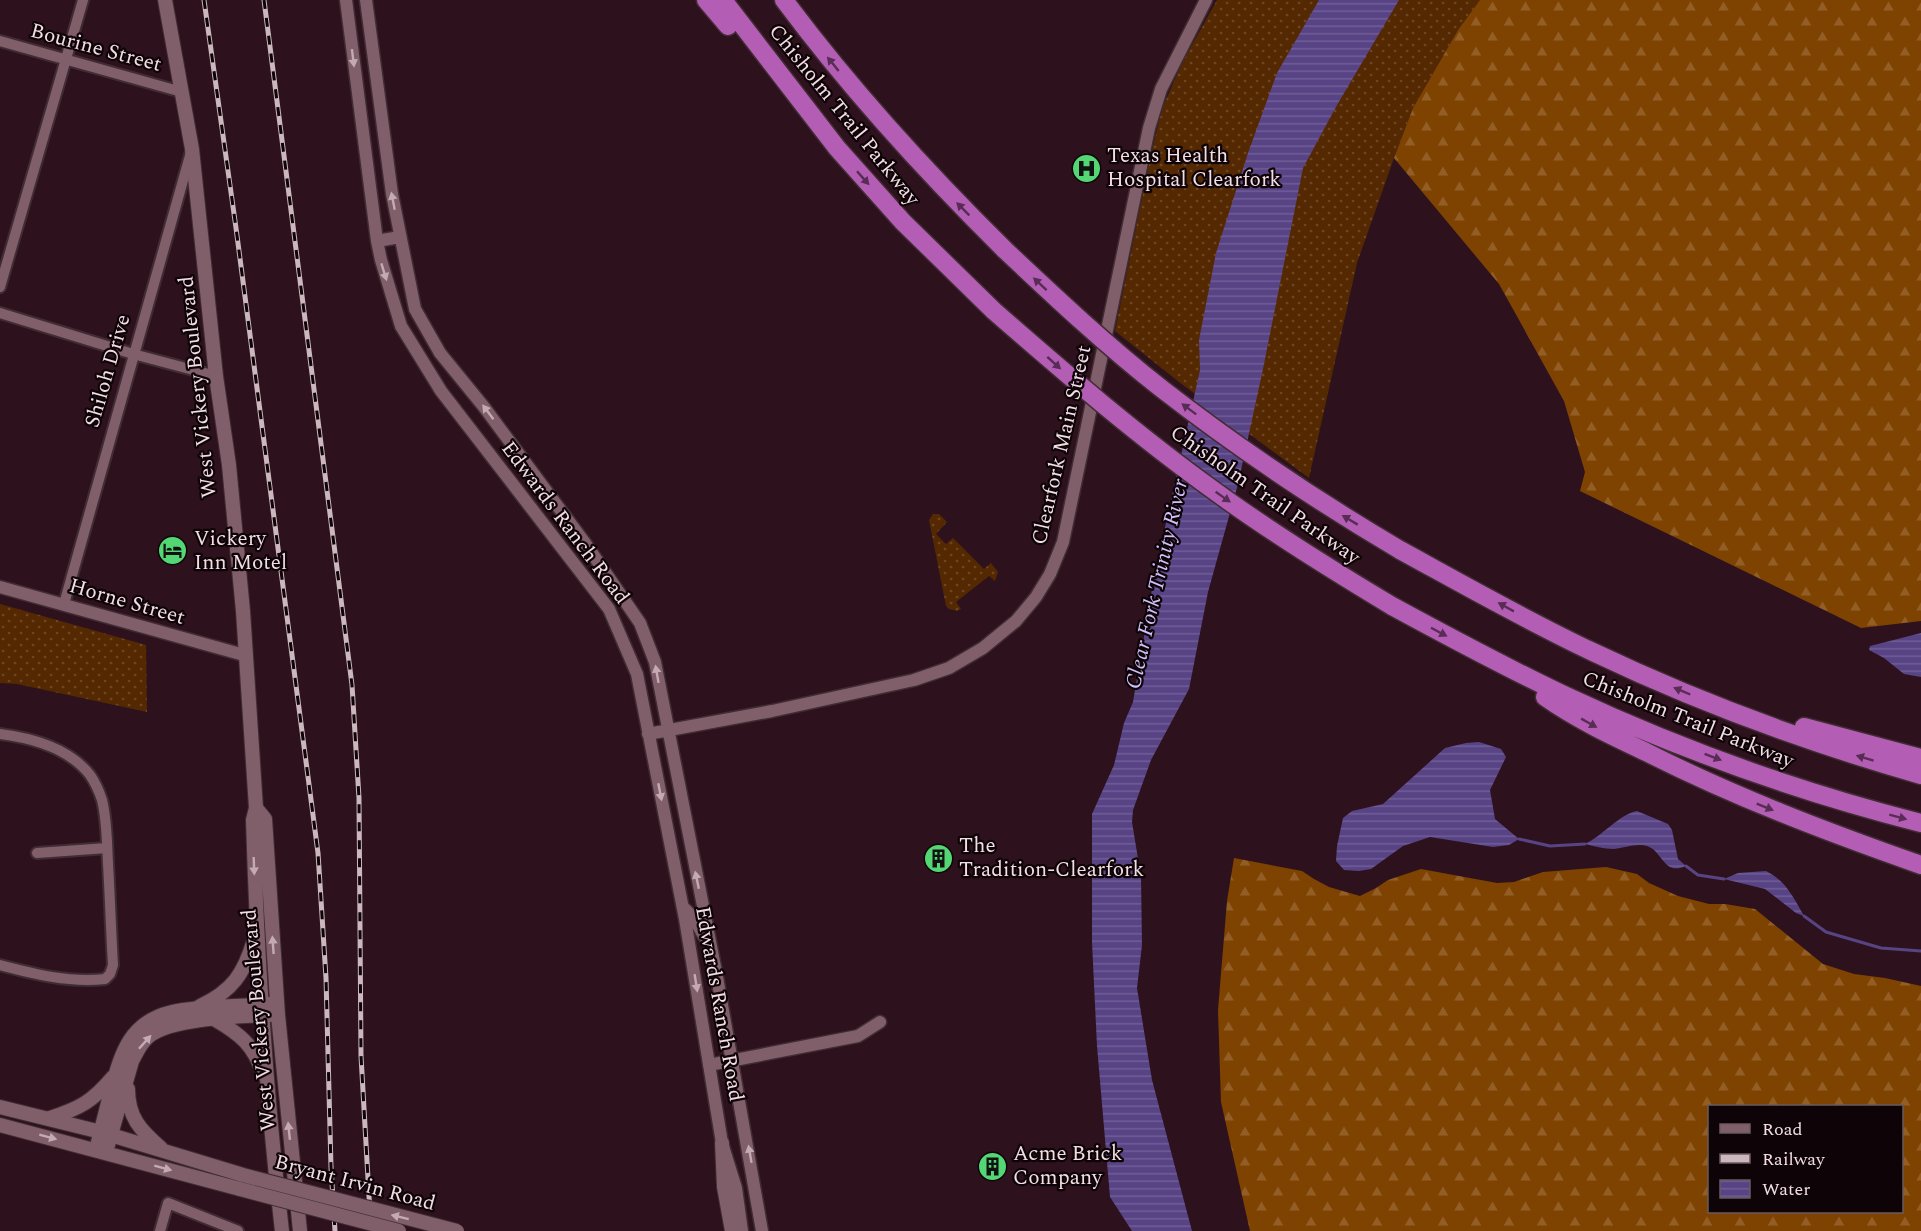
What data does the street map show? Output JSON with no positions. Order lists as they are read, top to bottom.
{
  "streets": {
    "highway": ["Chisholm Trail Parkway"],
    "main road": ["West Vickery Boulevard", "Bryant Irvin Road"],
    "street": [
      "Bourine Street",
      "Shiloh Drive",
      "Clearfork Main Street",
      "Edwards Ranch Road",
      "Horne Street"
    ]
  },
  "crossings": [
    ["Bourine Street", "West Vickery Boulevard"],
    ["Shiloh Drive", "West Vickery Boulevard"],
    ["Shiloh Drive", "Horne Street"],
    ["West Vickery Boulevard", "Horne Street"],
    ["Clearfork Main Street", "Edwards Ranch Road"]
  ],
  "water": ["Clear Fork Trinity River"],
  "places": {
    "hospital": ["Texas Health Hospital Clearfork"],
    "hotel": ["Vickery Inn Motel"],
    "building": ["The Tradition-Clearfork", "Acme Brick Company"]
  },
  "legend": ["Road", "Railway", "Water"]
}
